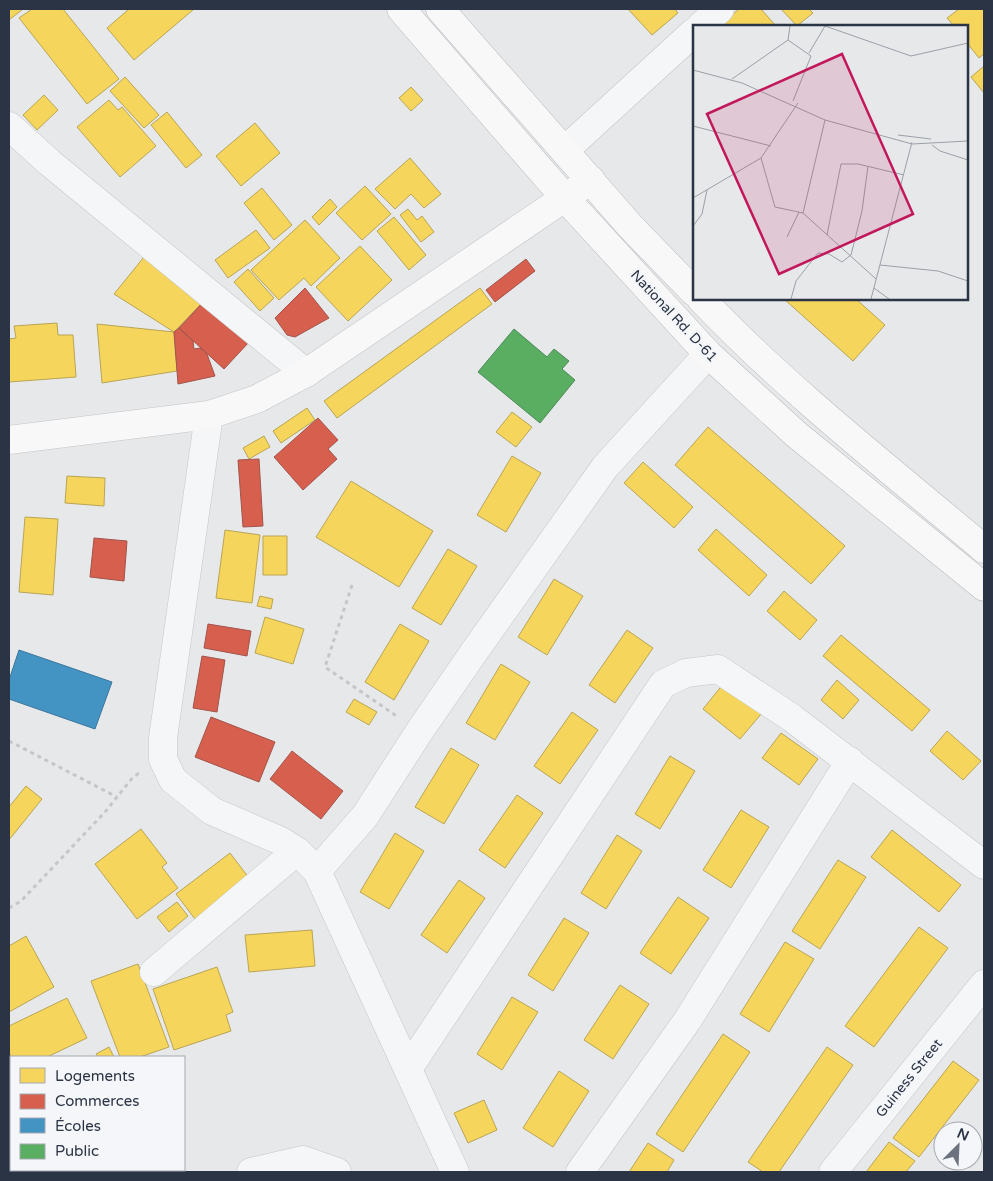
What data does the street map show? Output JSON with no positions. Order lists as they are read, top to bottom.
{
  "streets": {
    "main road": ["National Rd. D-61"],
    "street": ["Guiness Street"]
  },
  "legend": [
    "Logements",
    "Commerces",
    "Écoles",
    "Public"
  ],
  "north": "top right"
}
